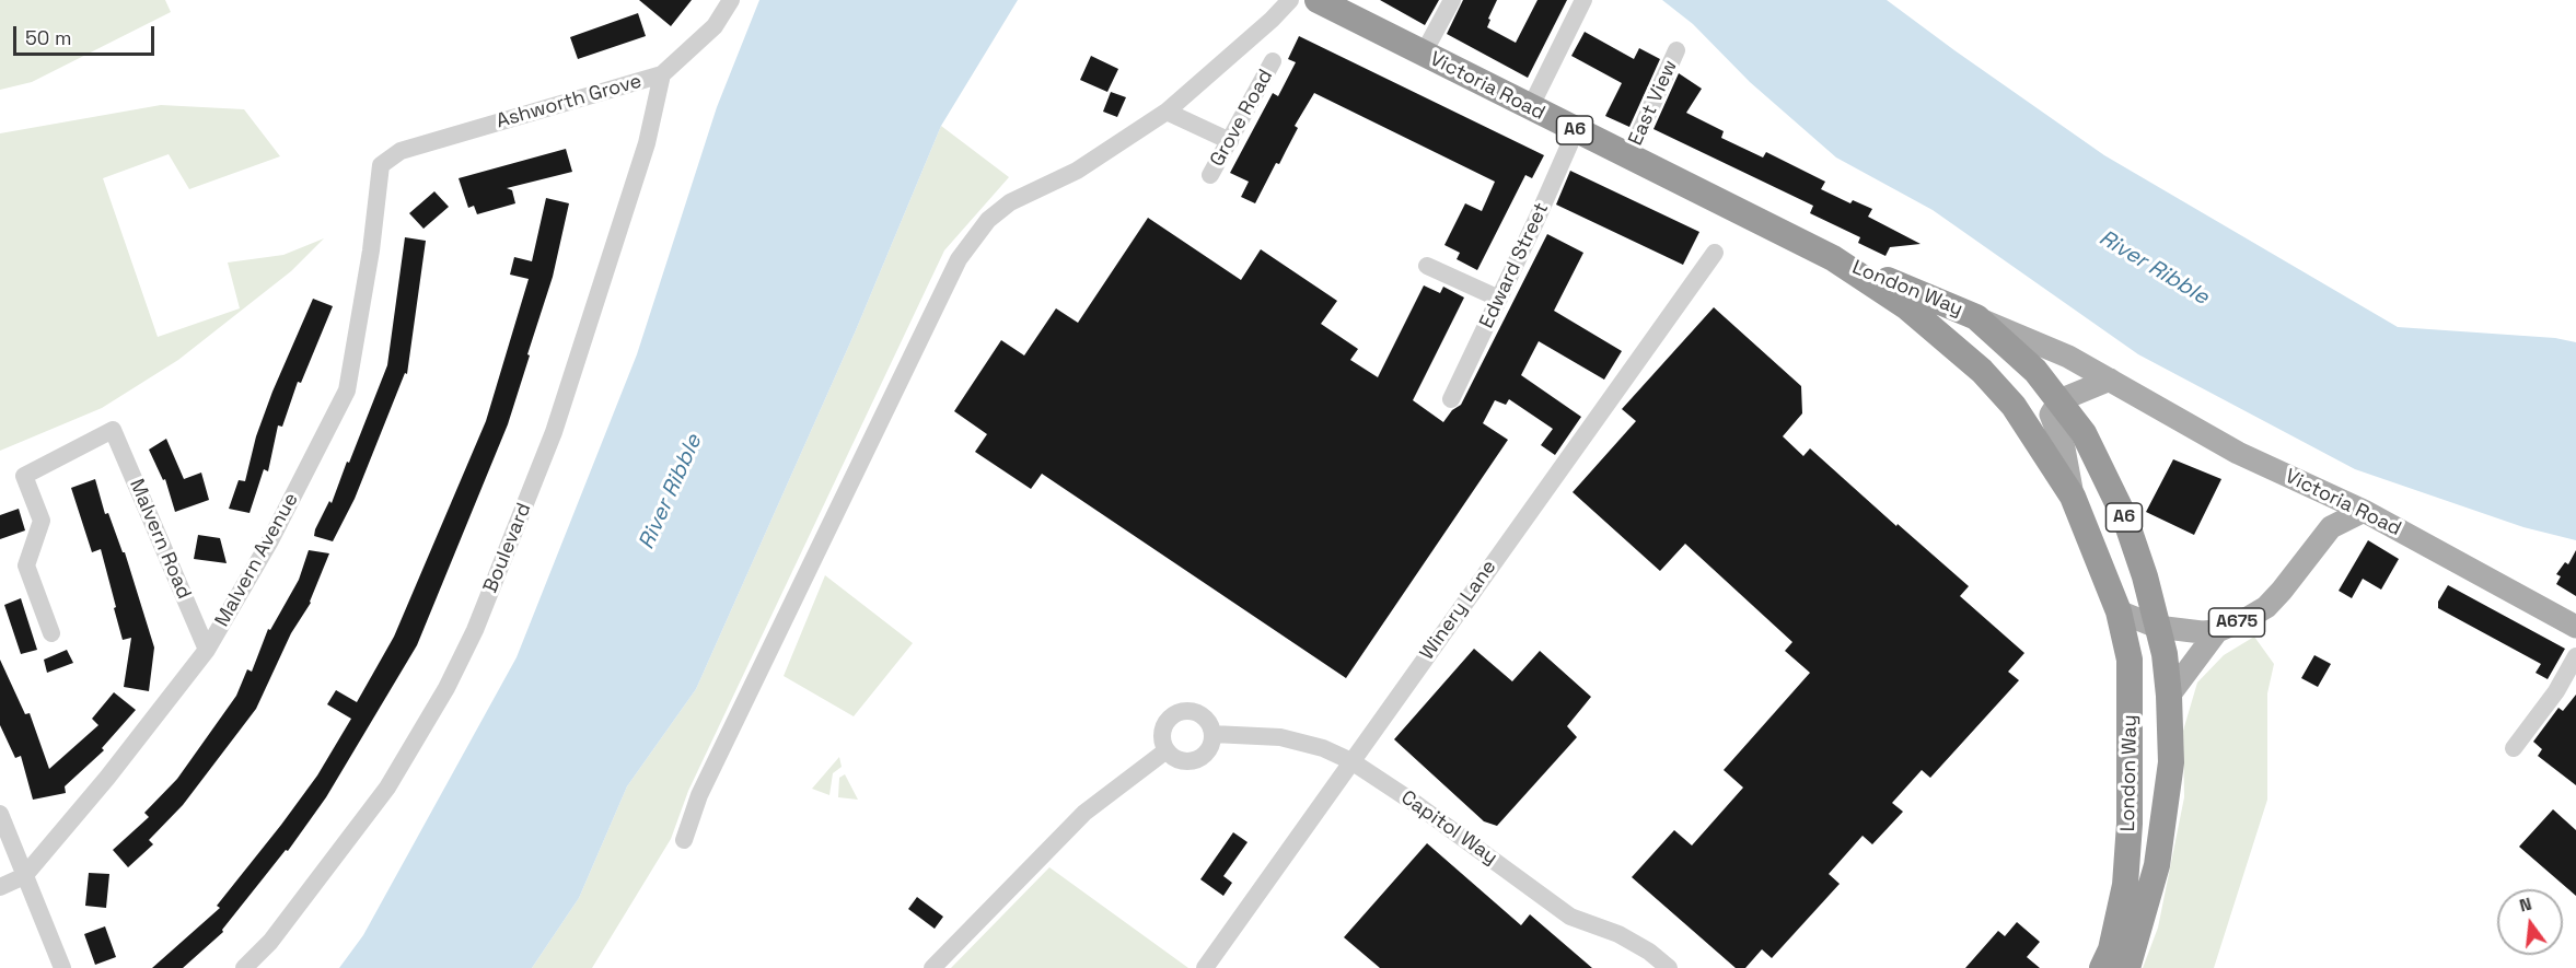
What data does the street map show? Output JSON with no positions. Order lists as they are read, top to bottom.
{
  "streets": {
    "highway": ["Victoria Road", "A6", "London Way"],
    "main road": ["A675"],
    "street": [
      "Ashworth Grove",
      "East View",
      "Grove Road",
      "Edward Street",
      "Malvern Road",
      "Boulevard",
      "Malvern Avenue",
      "Winery Lane",
      "Capitol Way"
    ]
  },
  "crossings": [
    ["Victoria Road", "East View"],
    ["Victoria Road", "Edward Street"],
    ["Victoria Road", "London Way"],
    ["Victoria Road", "A675"],
    ["Ashworth Grove", "Boulevard"],
    ["Ashworth Grove", "Malvern Avenue"],
    ["London Way", "A675"],
    ["Malvern Road", "Malvern Avenue"],
    ["Winery Lane", "Capitol Way"]
  ],
  "water": ["River Ribble"],
  "scale_bar": "50 m",
  "north": "top"
}
